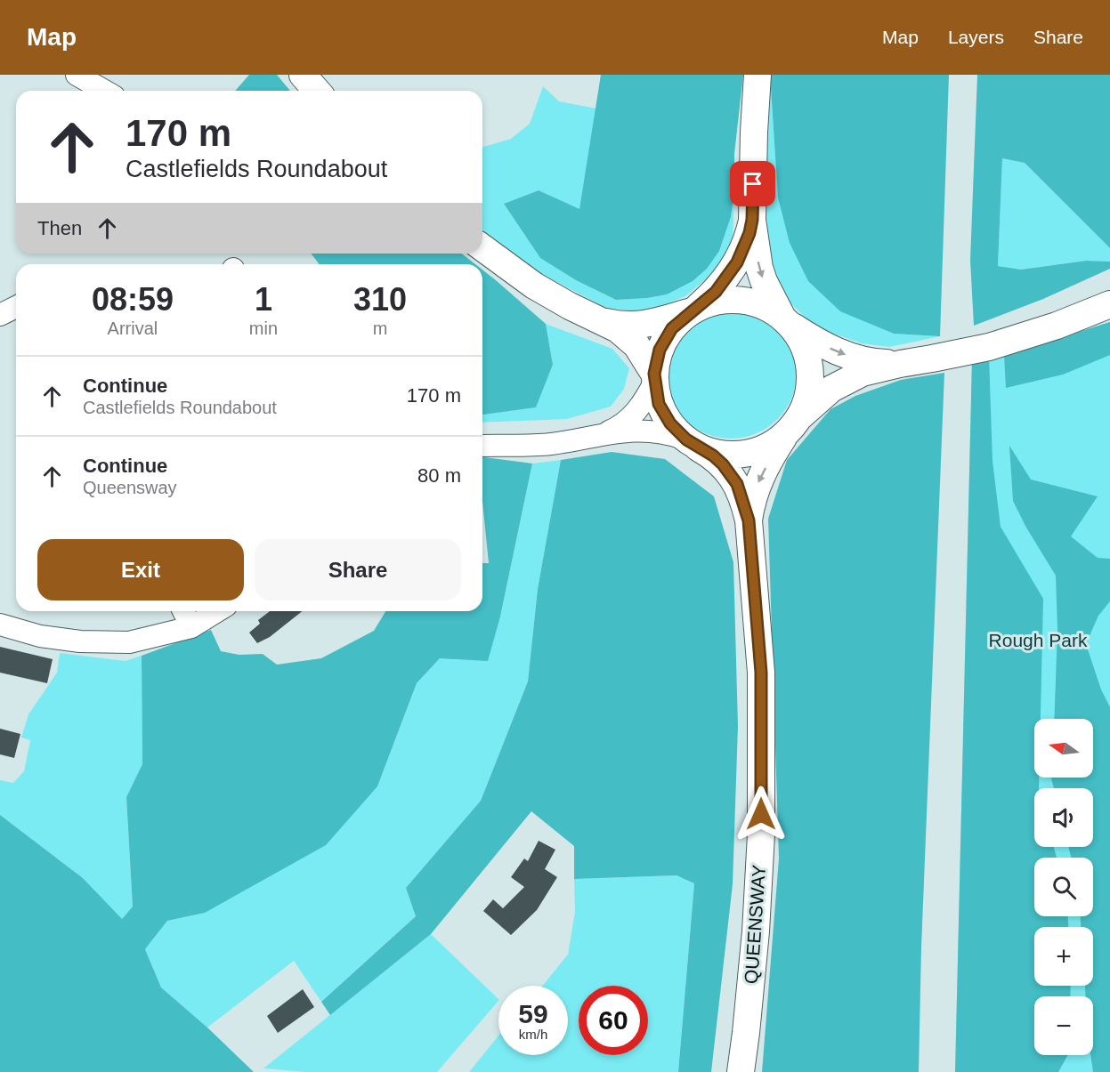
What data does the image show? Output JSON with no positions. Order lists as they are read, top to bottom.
{
  "streets": {
    "main road": ["QUEENSWAY"]
  },
  "parks": ["Rough Park"],
  "north": "left",
  "page": {
    "header": "Map",
    "nav": ["Map", "Layers", "Share"],
    "turn": ["170 m", "Castlefields Roundabout"],
    "then": "Then",
    "eta": [
      "08:59",
      "Arrival",
      "1",
      "min",
      "310",
      "m"
    ],
    "list": [
      {
        "name": "Continue",
        "note": "Castlefields Roundabout",
        "value": "170 m"
      },
      {
        "name": "Continue",
        "note": "Queensway",
        "value": "80 m"
      }
    ],
    "buttons": ["Exit", "Share"],
    "map_buttons": ["+", "−"],
    "speed": "59 km/h",
    "limit": "60"
  }
}
